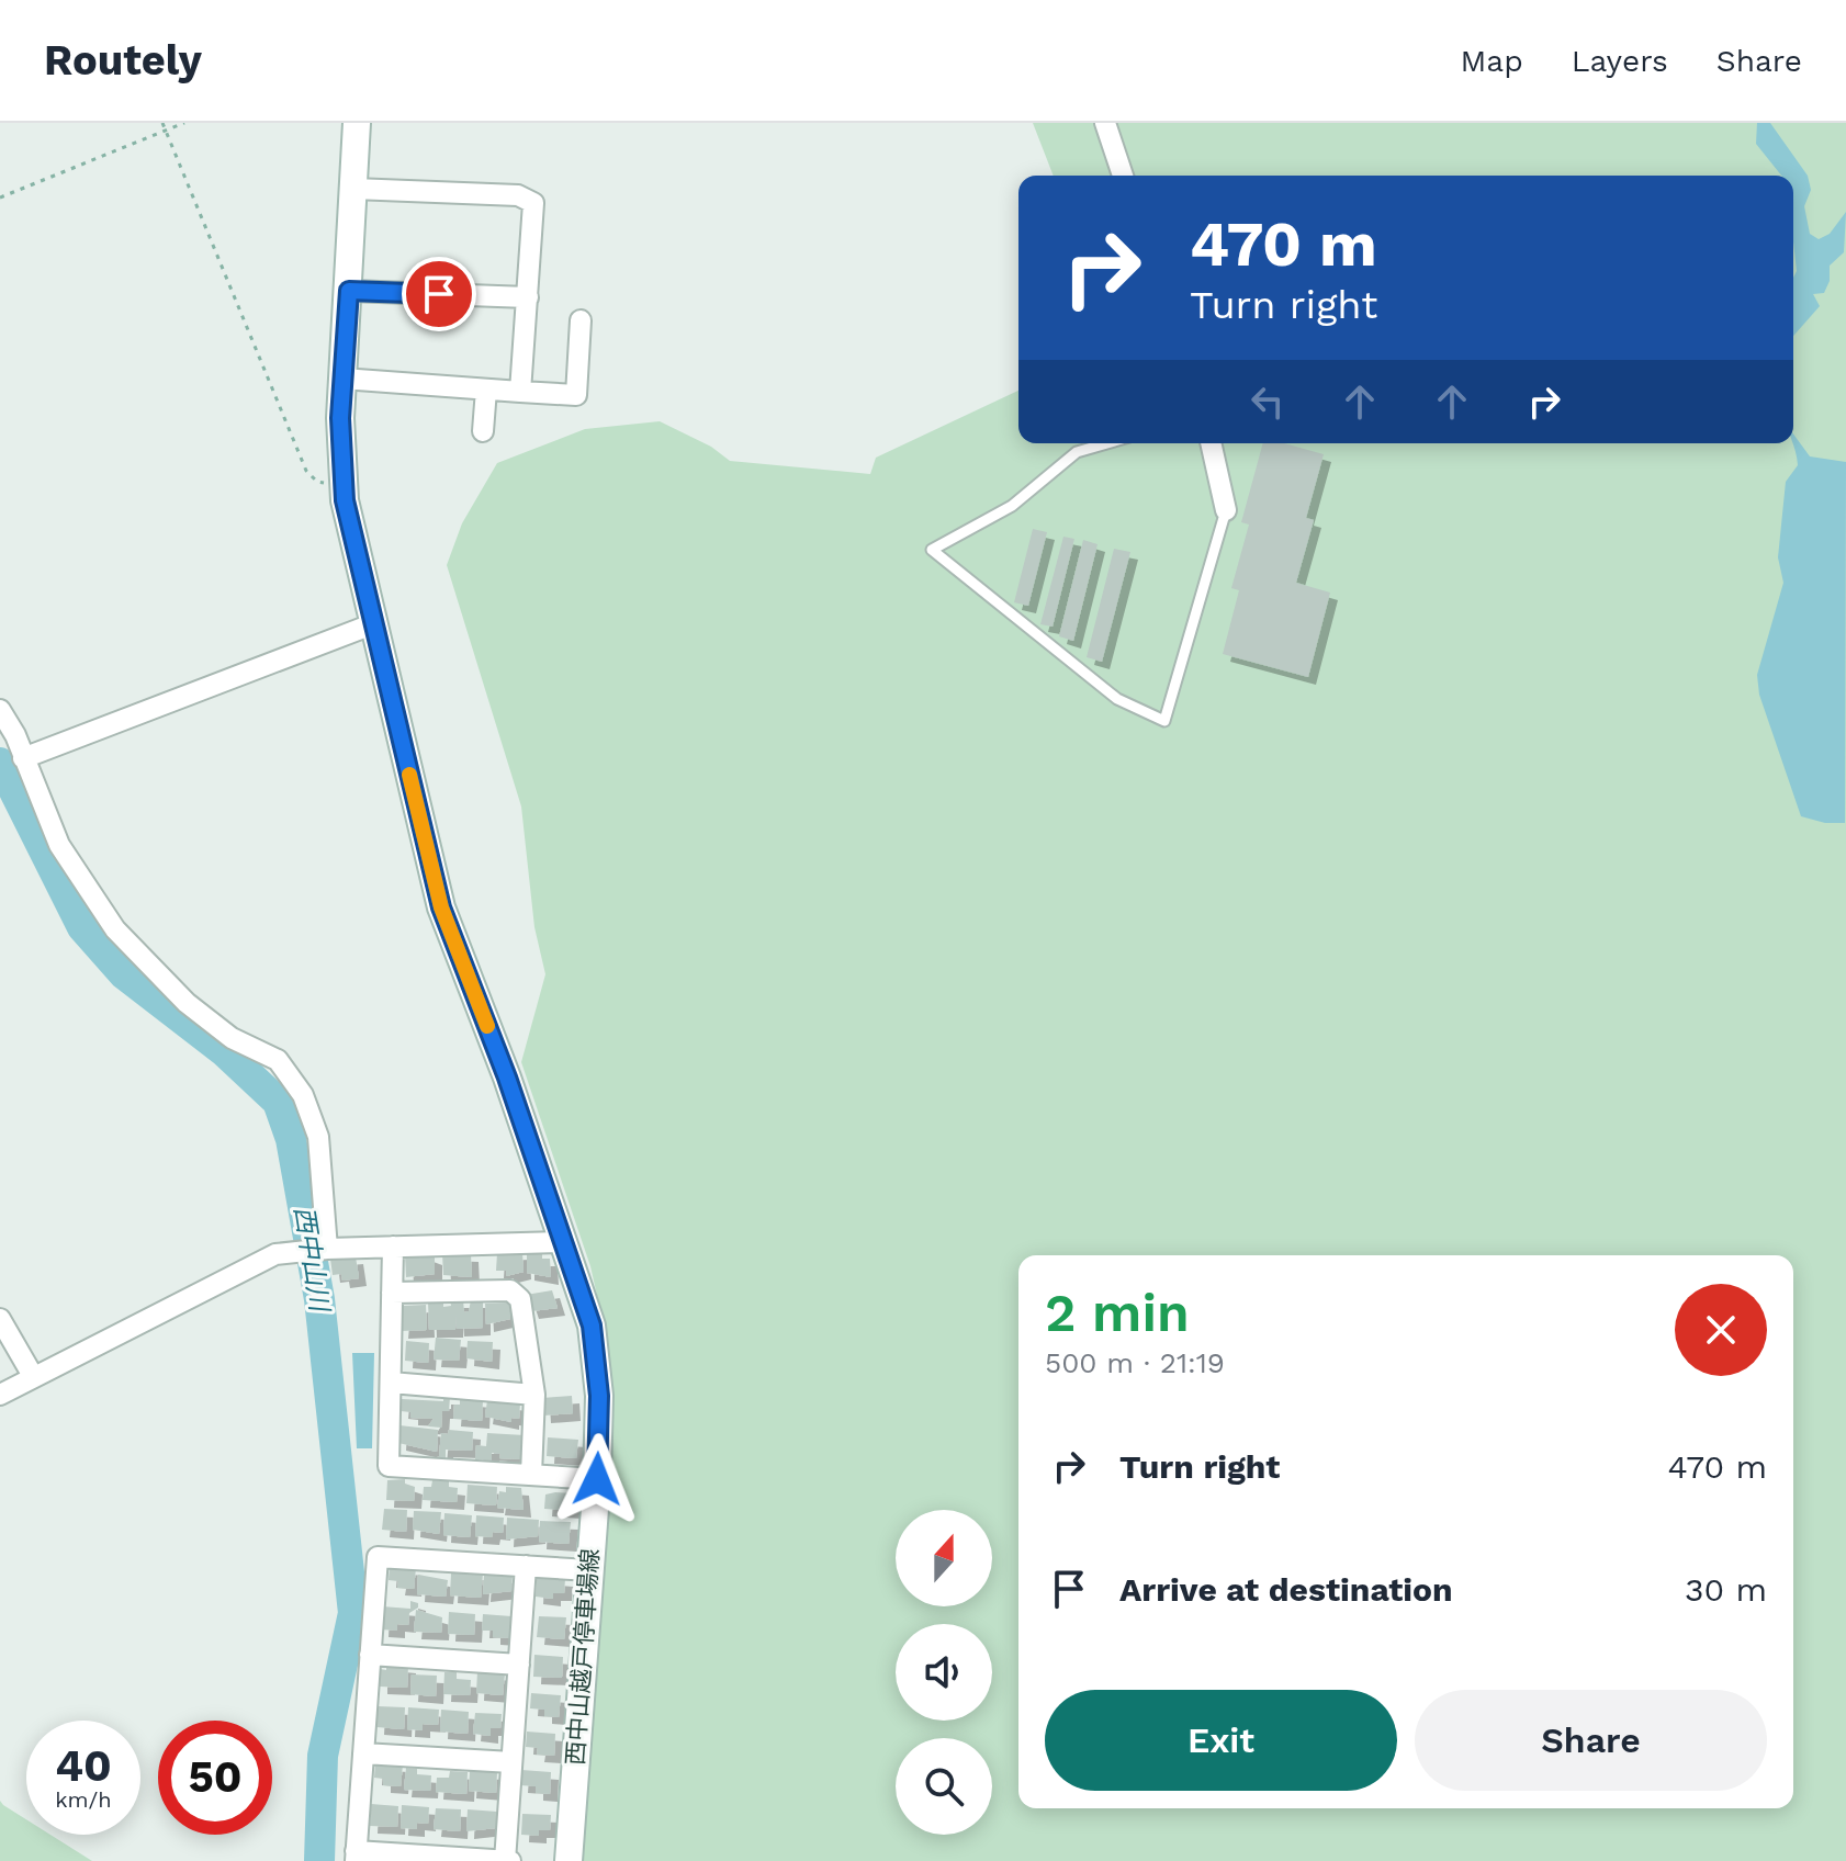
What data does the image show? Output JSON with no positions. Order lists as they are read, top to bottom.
{
  "streets": {
    "main road": ["西中山越戸停車場線"]
  },
  "water": ["西中山川"],
  "north": "top",
  "page": {
    "header": "Routely",
    "nav": ["Map", "Layers", "Share"],
    "turn": ["470 m", "Turn right"],
    "heading": ["2 min", "500 m · 21:19"],
    "list": [
      {
        "name": "Turn right",
        "value": "470 m"
      },
      {
        "name": "Arrive at destination",
        "value": "30 m"
      }
    ],
    "buttons": ["Exit", "Share"],
    "speed": "40 km/h",
    "limit": "50"
  }
}
